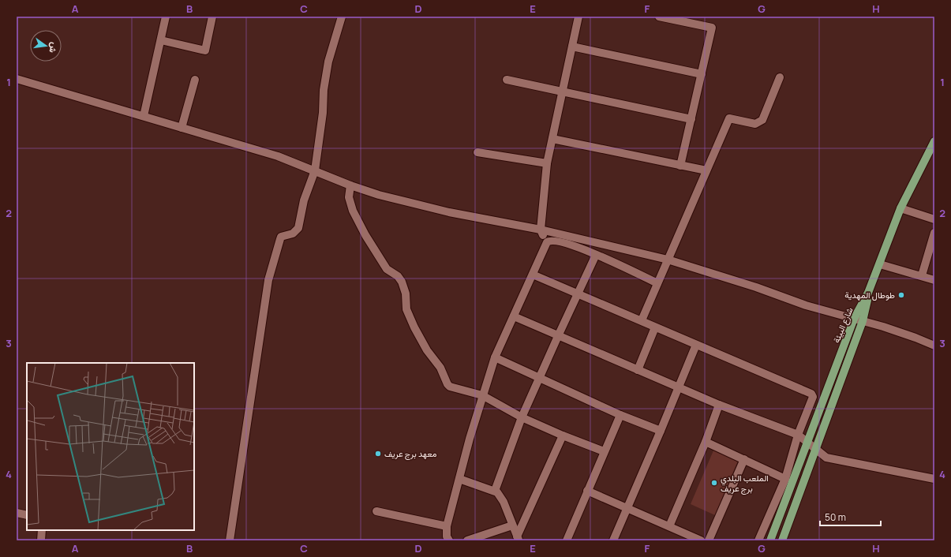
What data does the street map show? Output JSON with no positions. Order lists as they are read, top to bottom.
{
  "streets": {
    "main road": ["شارع البيئة"]
  },
  "places": ["طوطال المهدية", "معهد برج عريف", "الملعب البلدي برج عريف"],
  "scale_bar": "50 m",
  "north": "right",
  "grid": {
    "columns": [
      "A",
      "B",
      "C",
      "D",
      "E",
      "F",
      "G",
      "H"
    ],
    "rows": [
      "1",
      "2",
      "3",
      "4"
    ]
  }
}
